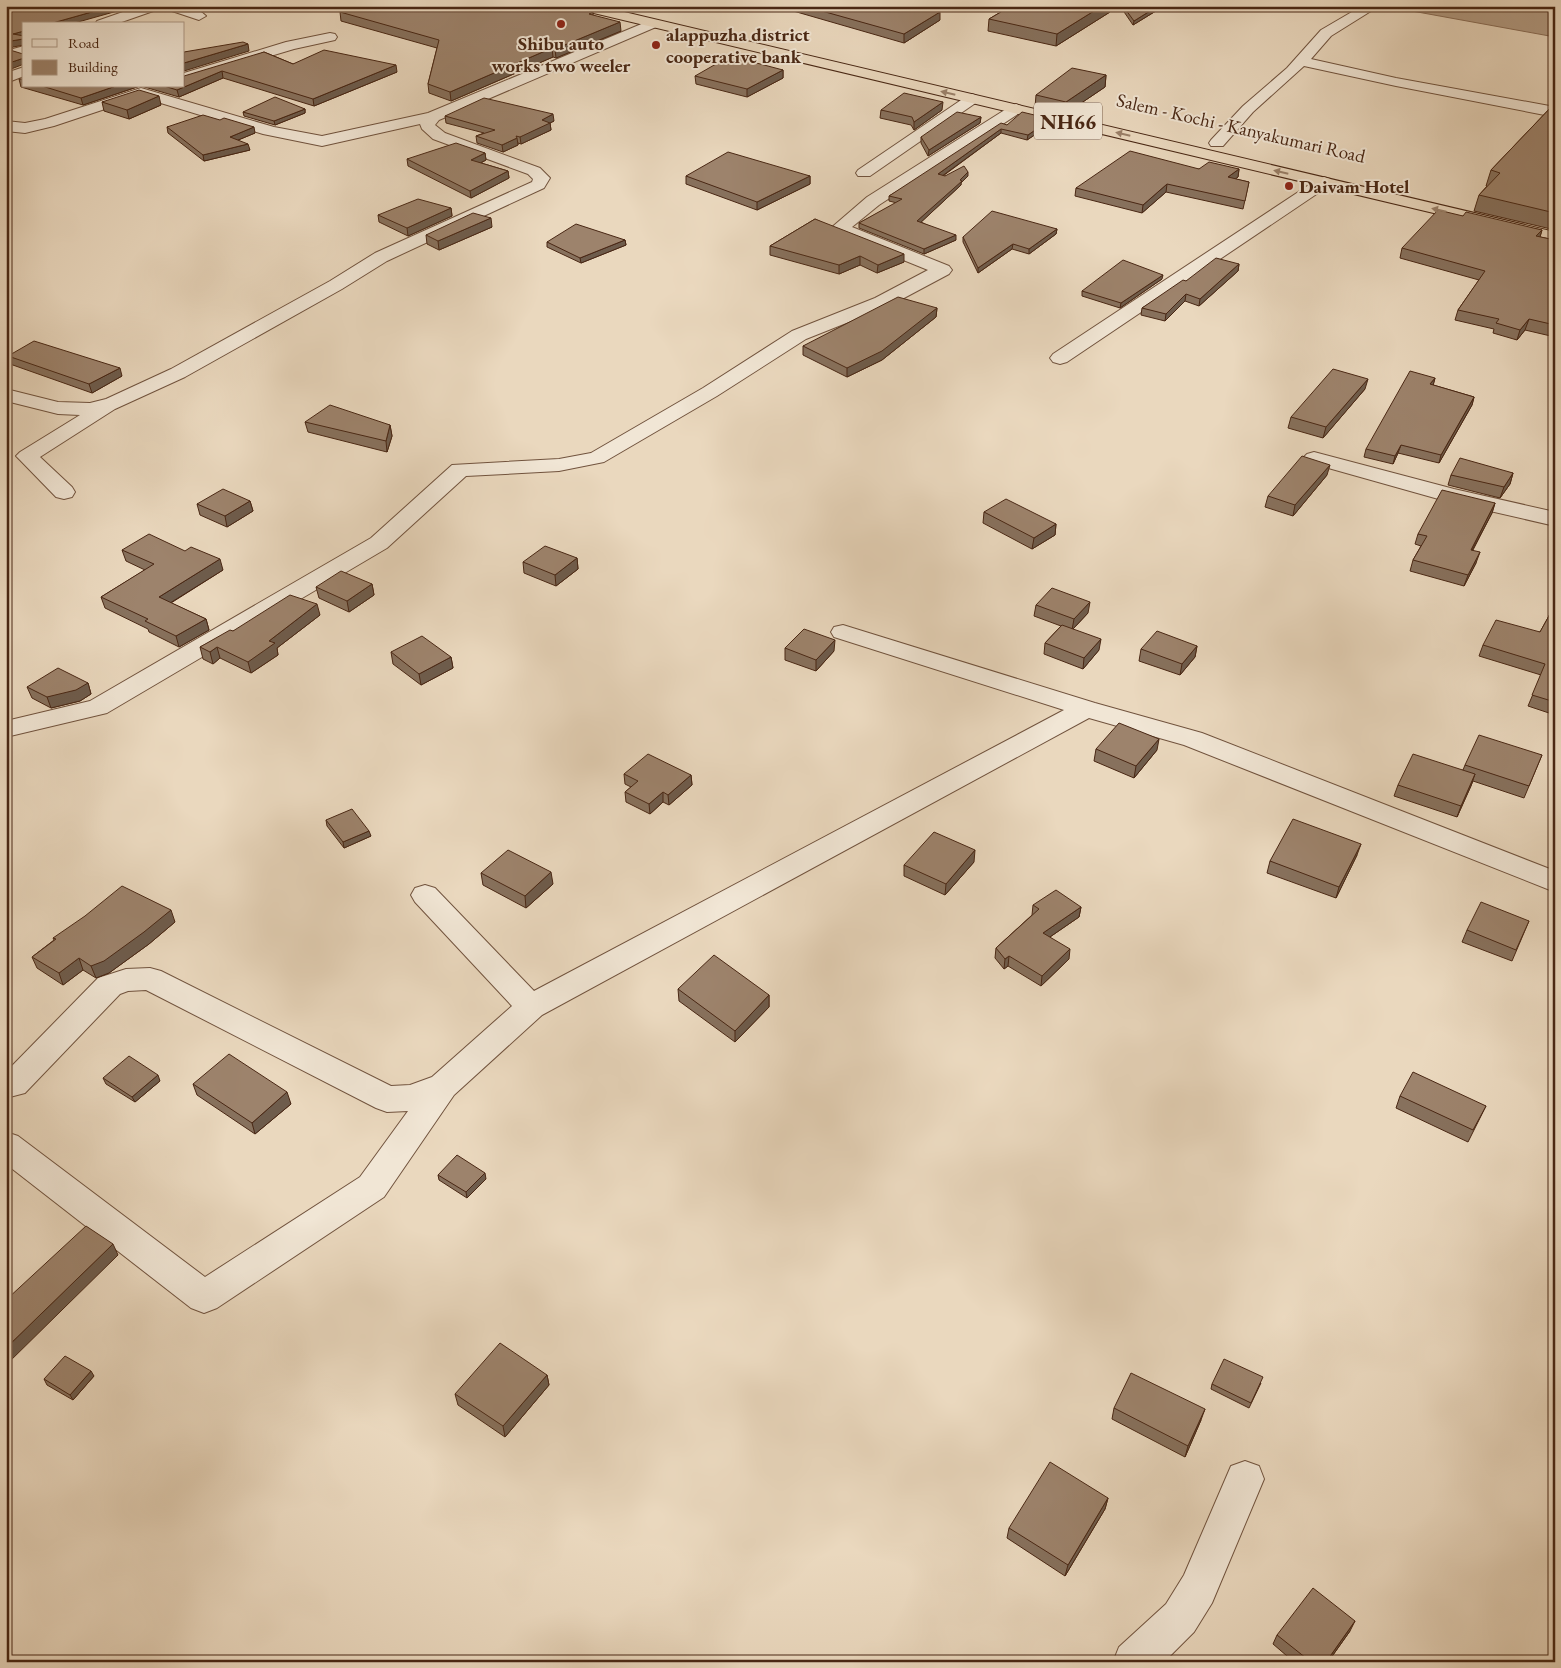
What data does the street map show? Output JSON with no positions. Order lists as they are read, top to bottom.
{
  "streets": {
    "highway": ["NH66", "Salem - Kochi - Kanyakumari Road"]
  },
  "places": ["Shibu auto works two weeler", "alappuzha district cooperative bank", "Daivam Hotel"],
  "legend": ["Road", "Building"]
}
